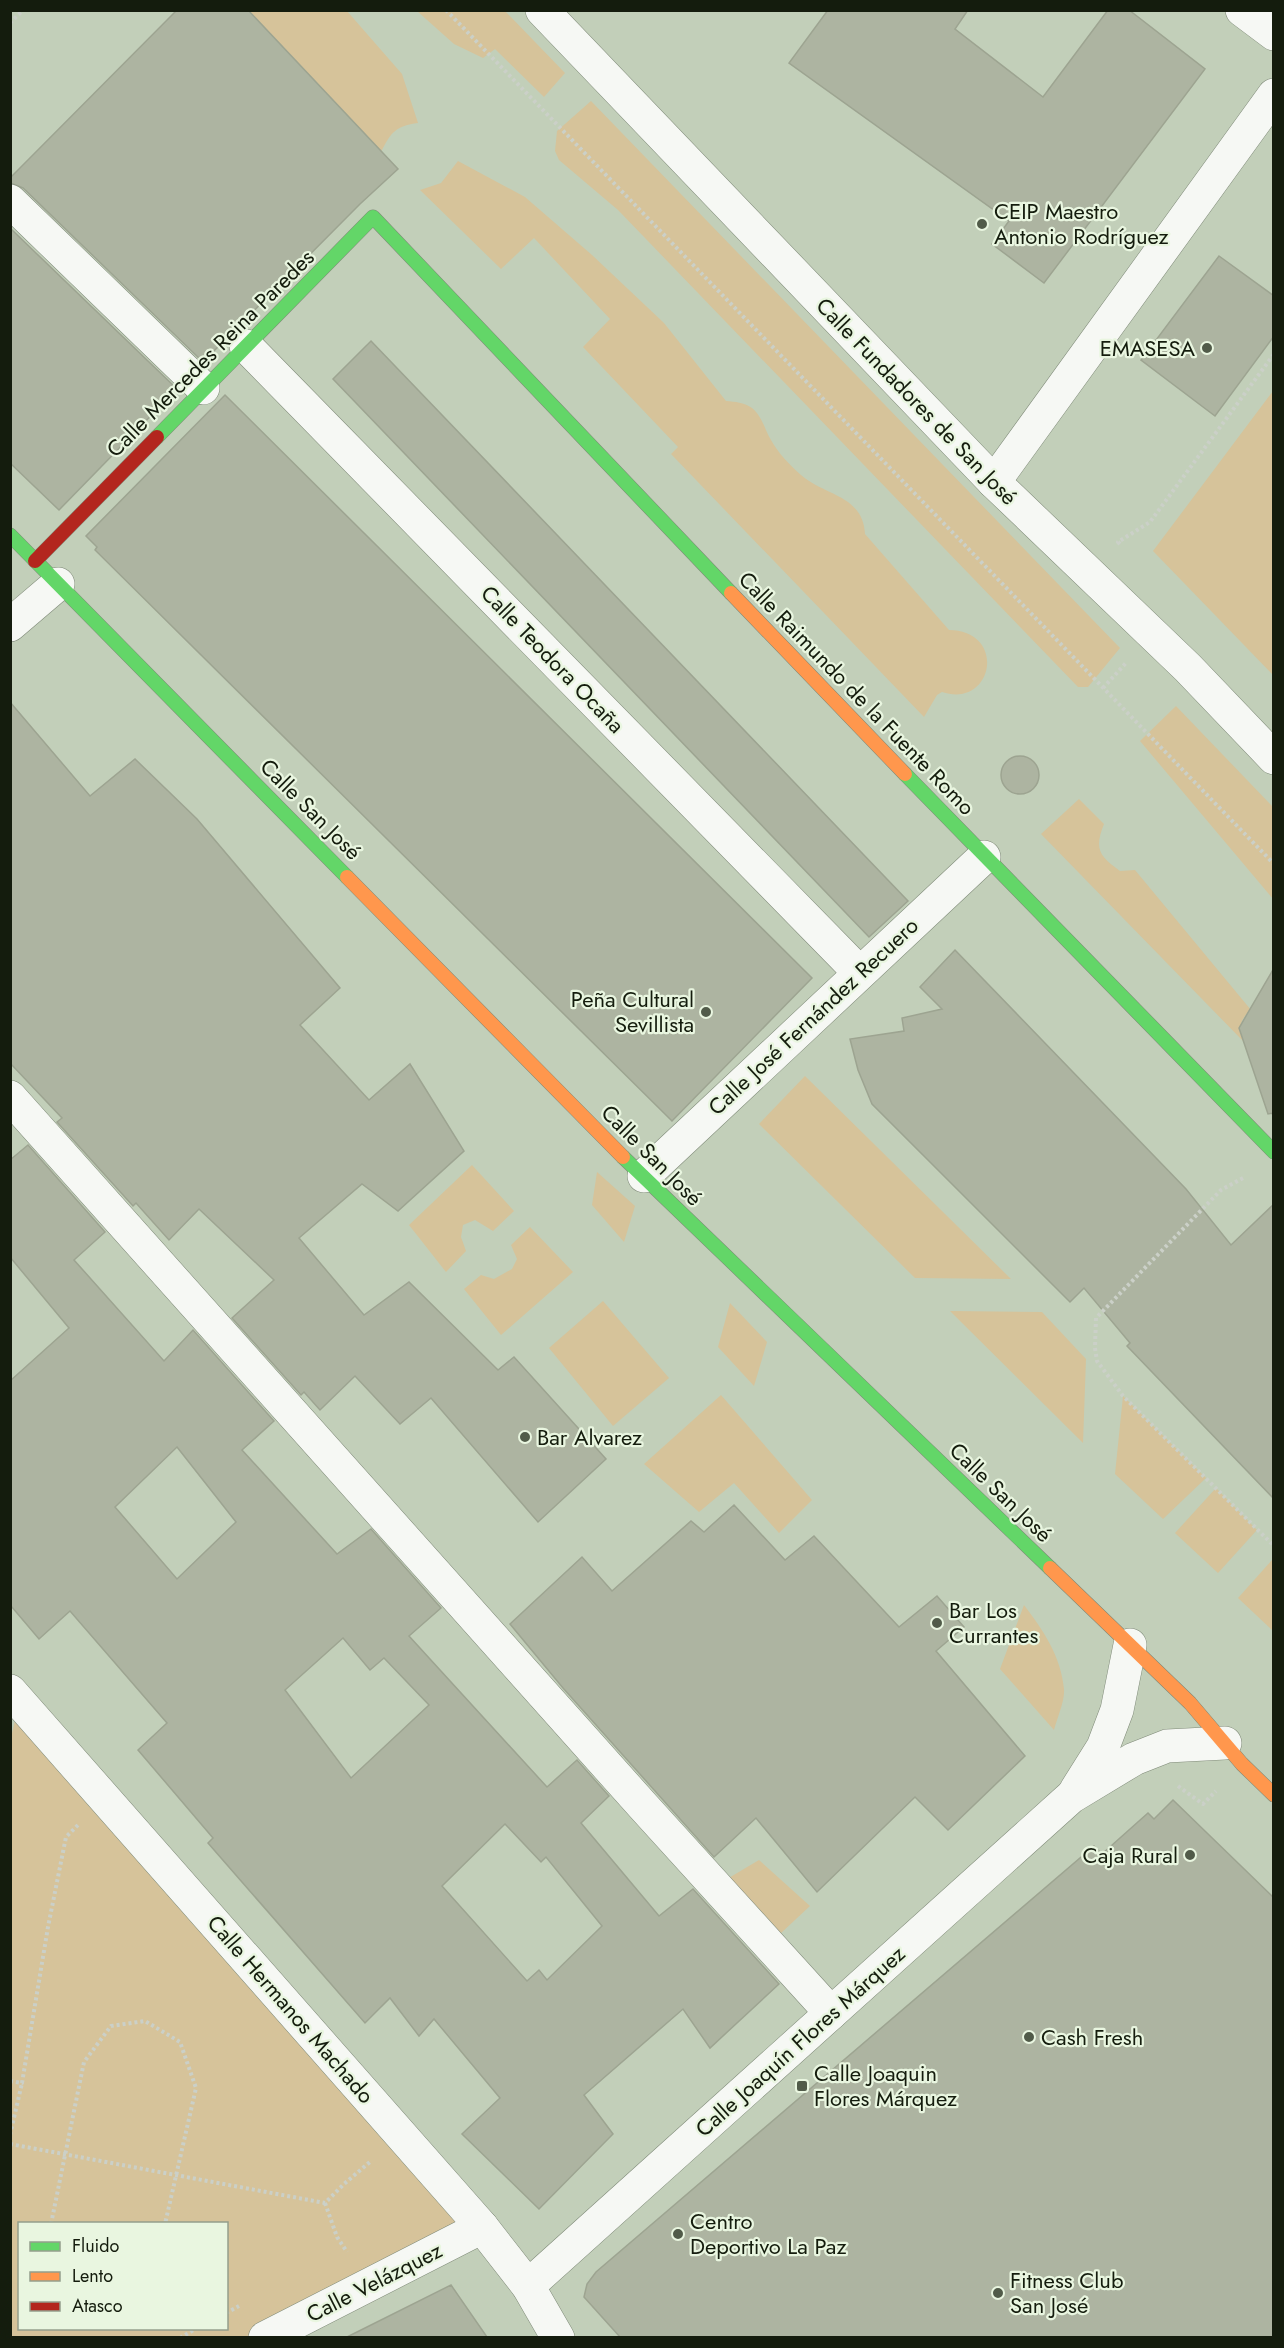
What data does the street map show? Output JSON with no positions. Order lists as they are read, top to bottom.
{
  "streets": {
    "main road": ["Calle Mercedes Reina Paredes", "Calle Raimundo de la Fuente Romo", "Calle San José"],
    "street": [
      "Calle Fundadores de San José",
      "Calle Teodora Ocaña",
      "Calle José Fernández Recuero",
      "Calle Hermanos Machado",
      "Calle Joaquín Flores Márquez",
      "Calle Velázquez"
    ]
  },
  "crossings": [
    ["Calle Mercedes Reina Paredes", "Calle Teodora Ocaña"],
    ["Calle Mercedes Reina Paredes", "Calle Raimundo de la Fuente Romo"],
    ["Calle Mercedes Reina Paredes", "Calle San José"],
    ["Calle Teodora Ocaña", "Calle José Fernández Recuero"],
    ["Calle Raimundo de la Fuente Romo", "Calle José Fernández Recuero"],
    ["Calle San José", "Calle José Fernández Recuero"],
    ["Calle San José", "Calle Joaquín Flores Márquez"],
    ["Calle Hermanos Machado", "Calle Joaquín Flores Márquez"],
    ["Calle Hermanos Machado", "Calle Velázquez"]
  ],
  "places": {
    "other": [
      "CEIP Maestro Antonio Rodríguez",
      "EMASESA",
      "Peña Cultural Sevillista",
      "Bar Alvarez",
      "Bar Los Currantes",
      "Caja Rural",
      "Cash Fresh",
      "Centro Deportivo La Paz",
      "Fitness Club San José"
    ],
    "transit": ["Calle Joaquin Flores Márquez"]
  },
  "legend": ["Fluido", "Lento", "Atasco"]
}
